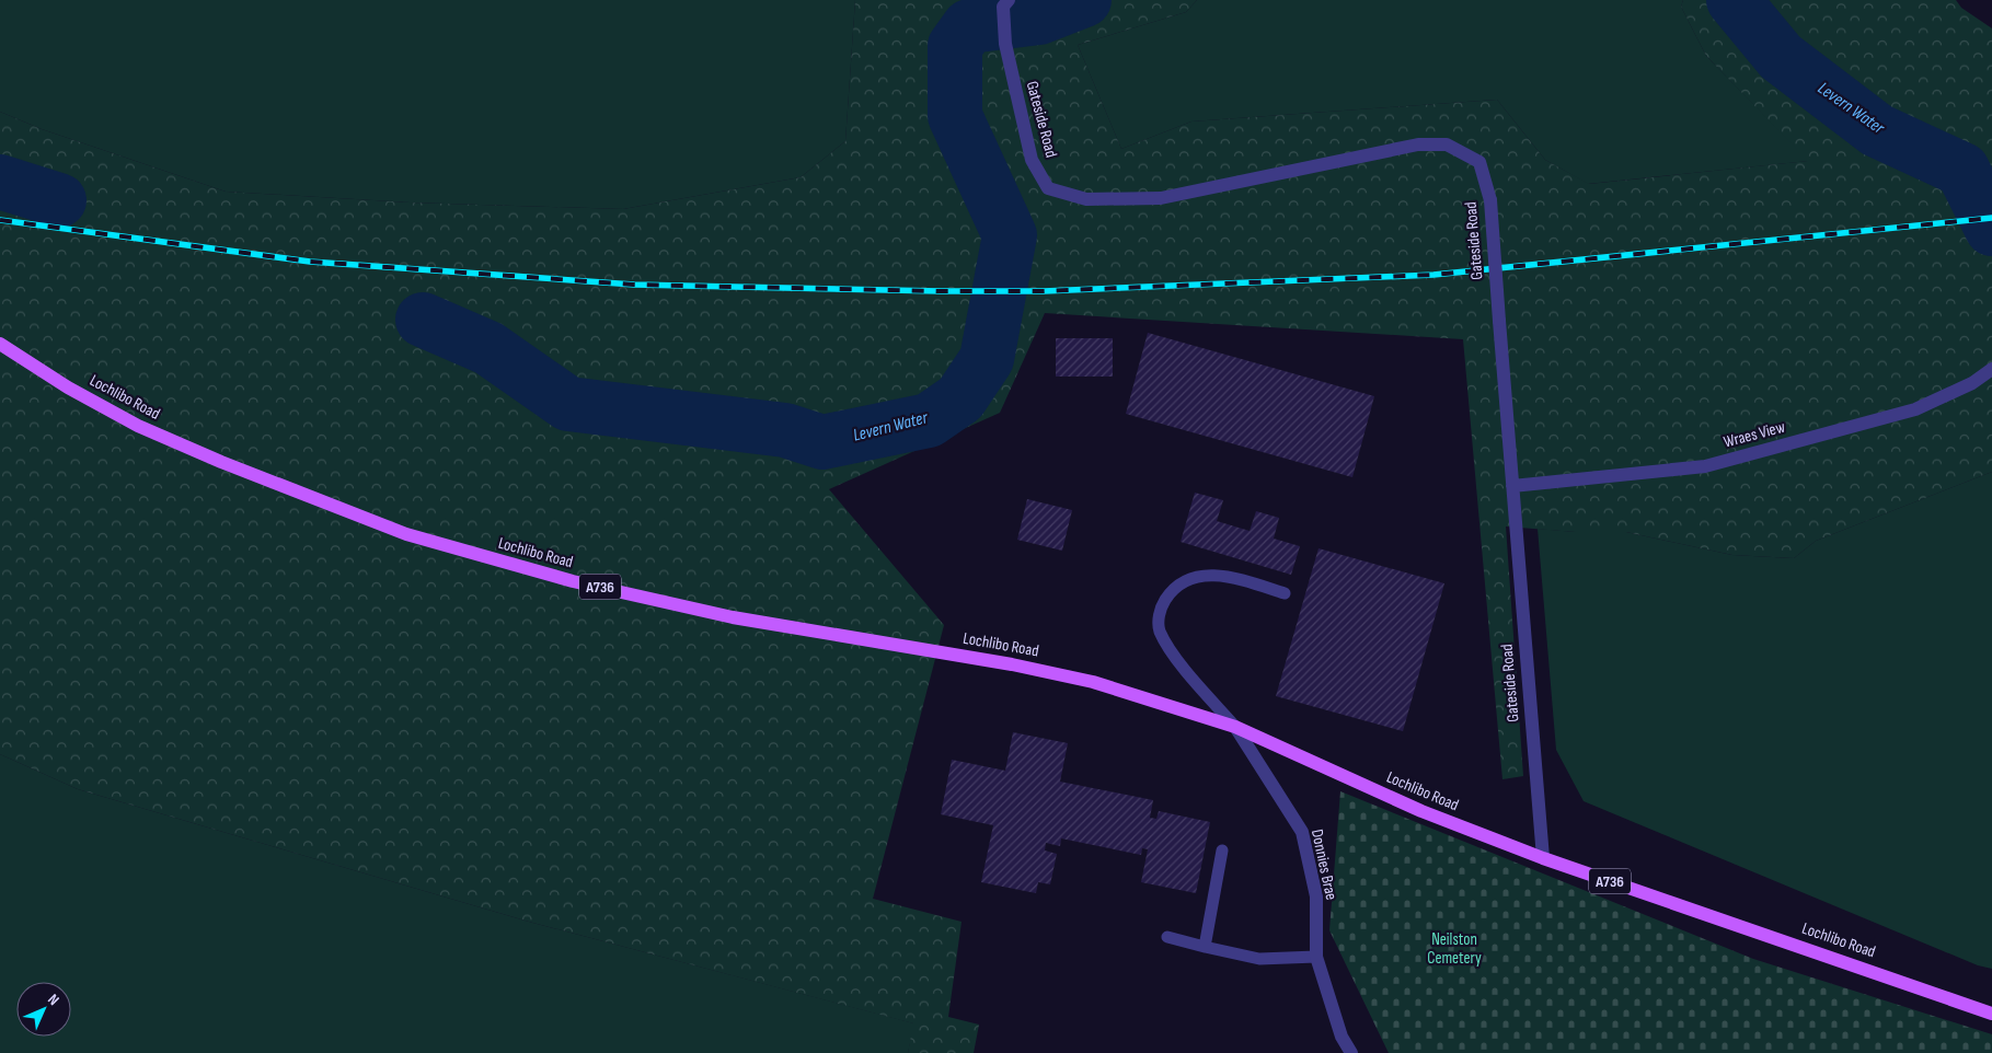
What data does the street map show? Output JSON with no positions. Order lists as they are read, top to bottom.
{
  "streets": {
    "main road": ["Lochlibo Road", "A736"],
    "street": ["Gateside Road", "Wraes View", "Donnies Brae"]
  },
  "crossings": [
    ["Gateside Road", "Lochlibo Road"],
    ["Gateside Road", "Wraes View"],
    ["Lochlibo Road", "Donnies Brae"]
  ],
  "water": ["Levern Water"],
  "parks": ["Neilston Cemetery"],
  "north": "top right"
}
